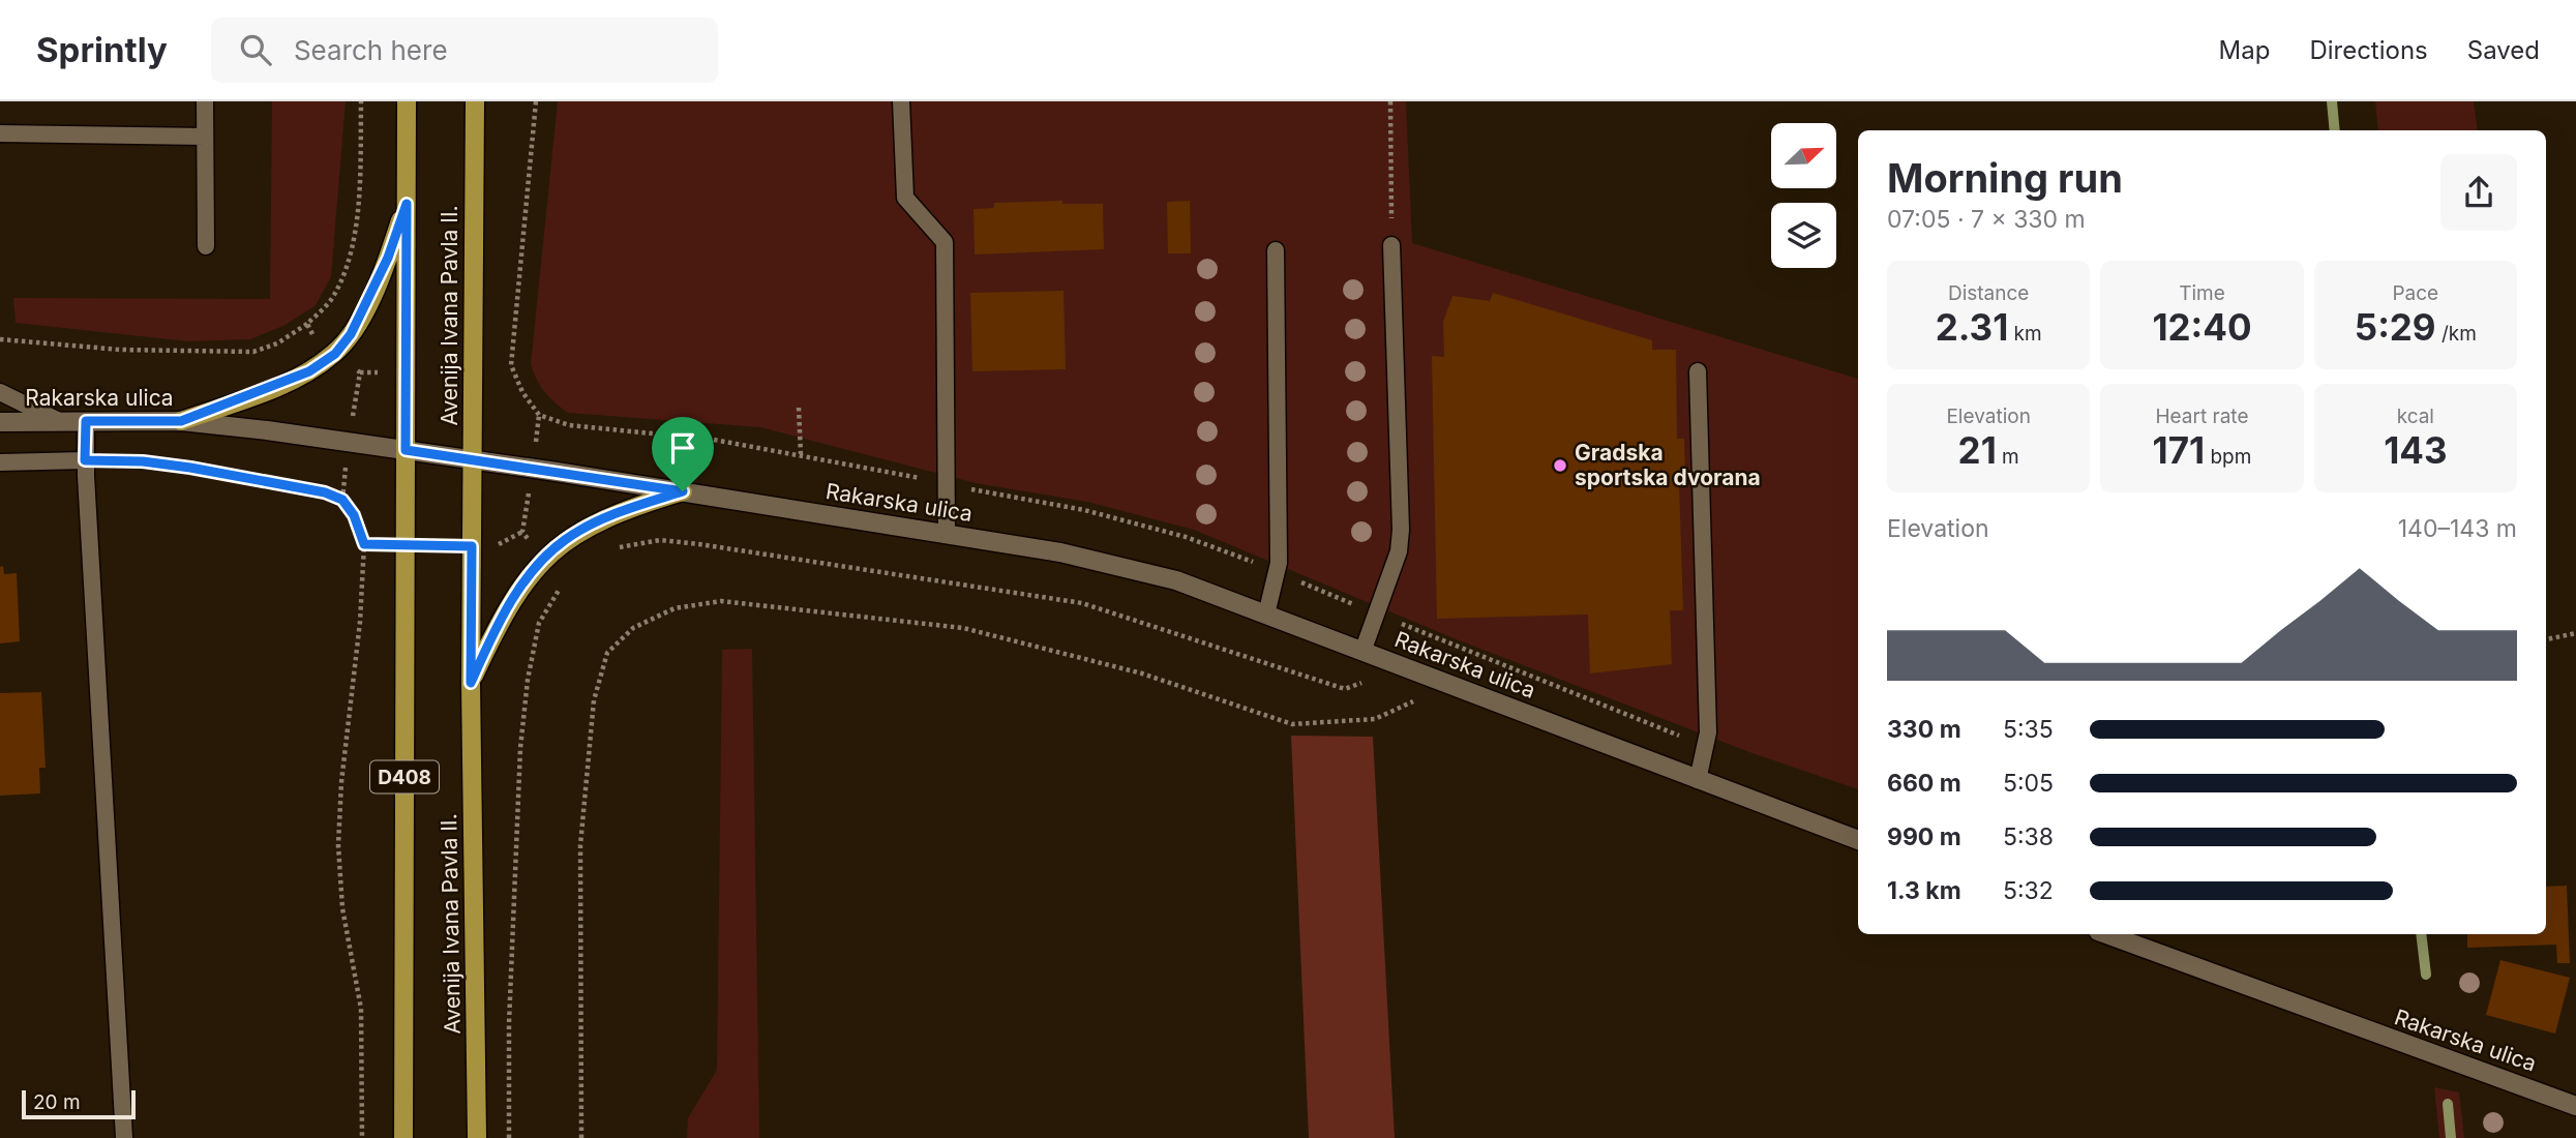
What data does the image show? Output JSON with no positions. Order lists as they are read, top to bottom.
{
  "streets": {
    "main road": ["Avenija Ivana Pavla II.", "Rakarska ulica", "D408"]
  },
  "crossings": [
    ["Avenija Ivana Pavla II.", "Rakarska ulica"]
  ],
  "places": ["Gradska sportska dvorana"],
  "scale_bar": "20 m",
  "north": "top right",
  "page": {
    "header": "Sprintly",
    "search": "Search here",
    "nav": ["Map", "Directions", "Saved"],
    "heading": ["Morning run", "07:05 · 7 × 330 m"],
    "stats": [
      ["Distance", "2.31 km"],
      ["Time", "12:40"],
      ["Pace", "5:29 /km"],
      ["Elevation", "21 m"],
      ["Heart rate", "171 bpm"],
      ["kcal", "143"]
    ],
    "chart": ["Elevation", "140–143 m"],
    "list": [
      {
        "name": "330 m",
        "note": "5:35"
      },
      {
        "name": "660 m",
        "note": "5:05"
      },
      {
        "name": "990 m",
        "note": "5:38"
      },
      {
        "name": "1.3 km",
        "note": "5:32"
      }
    ],
    "scale": "20 m"
  }
}
